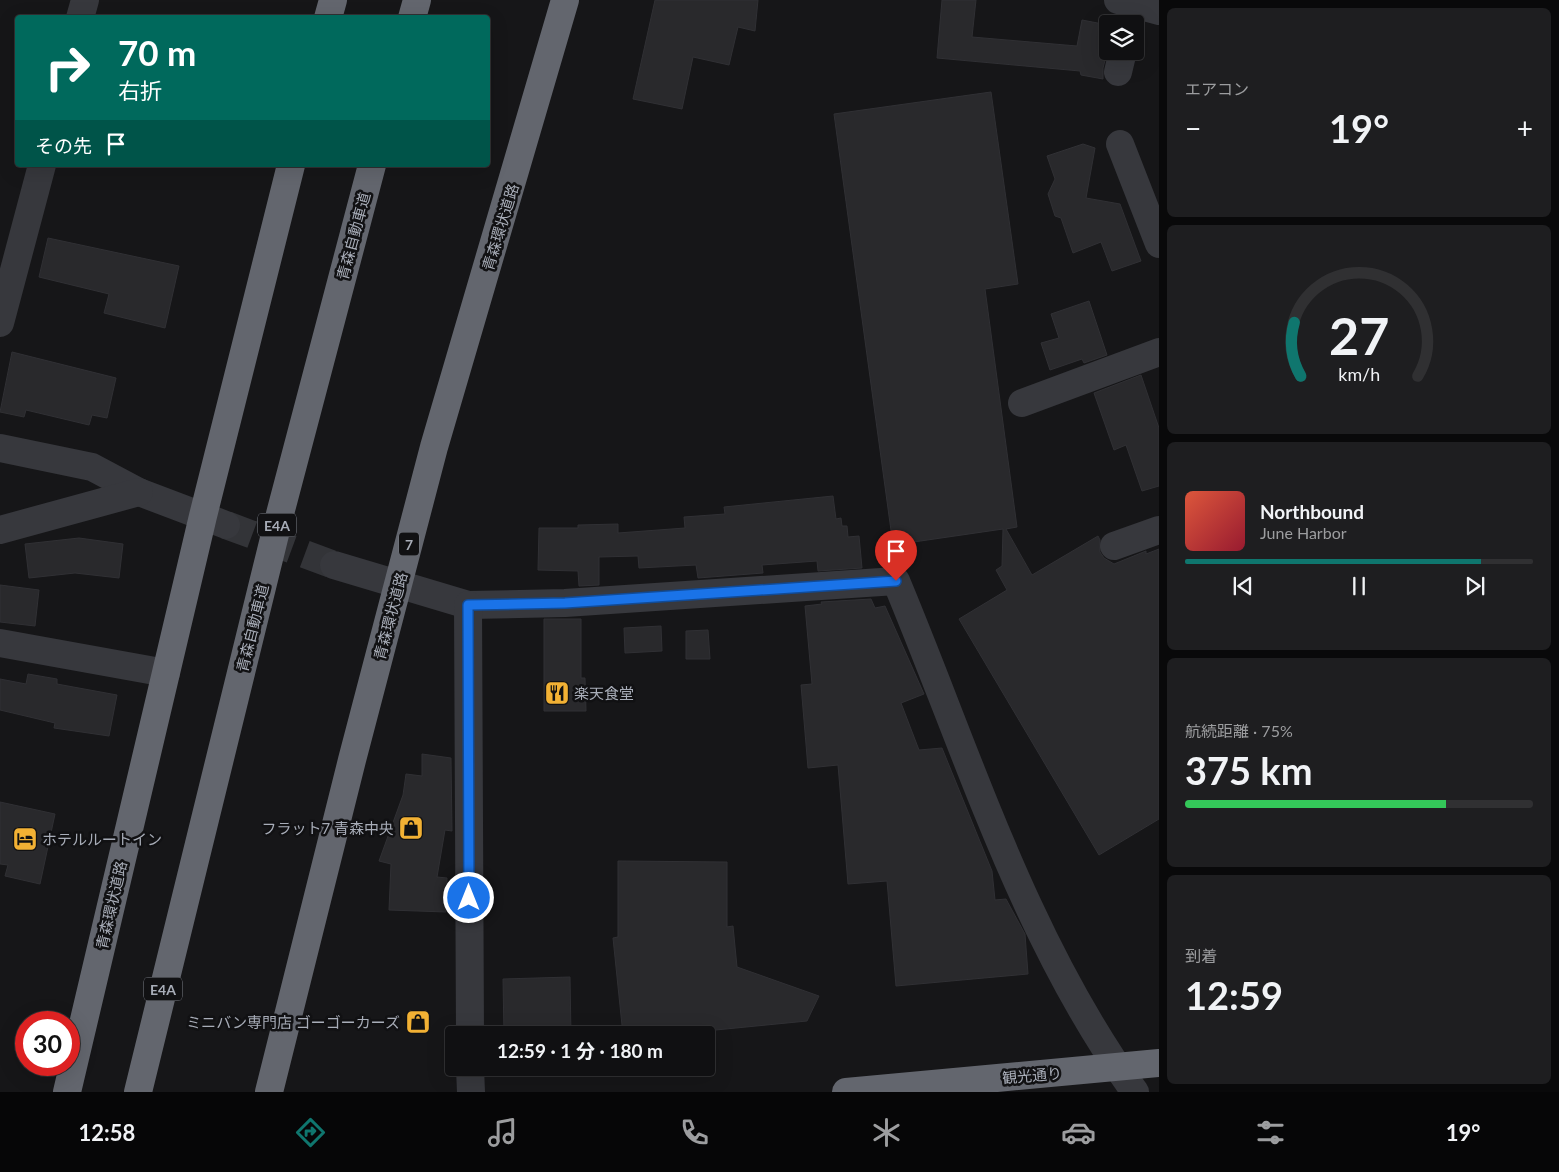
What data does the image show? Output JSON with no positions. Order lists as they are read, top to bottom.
{
  "streets": {
    "highway": [
      "青森環状道路",
      "青森自動車道",
      "E4A",
      "7",
      "観光通り"
    ]
  },
  "places": {
    "restaurant": ["楽天食堂"],
    "shop": ["フラット7 青森中央", "ミニバン専門店 ゴーゴーカーズ"],
    "hotel": ["ホテルルートイン"]
  },
  "page": {
    "tile": [
      "エアコン",
      ["航続距離 · 75%", "375 km"],
      ["到着", "12:59"]
    ],
    "turn": ["70 m", "右折"],
    "heat": ["−", "19°", "+"],
    "then": "その先",
    "song": ["Northbound", "June Harbor"],
    "limit": "30",
    "trip": "12:59 · 1 分 · 180 m",
    "tabs": ["12:58", "19°"],
    "gauge": ["27", "km/h"]
  }
}
